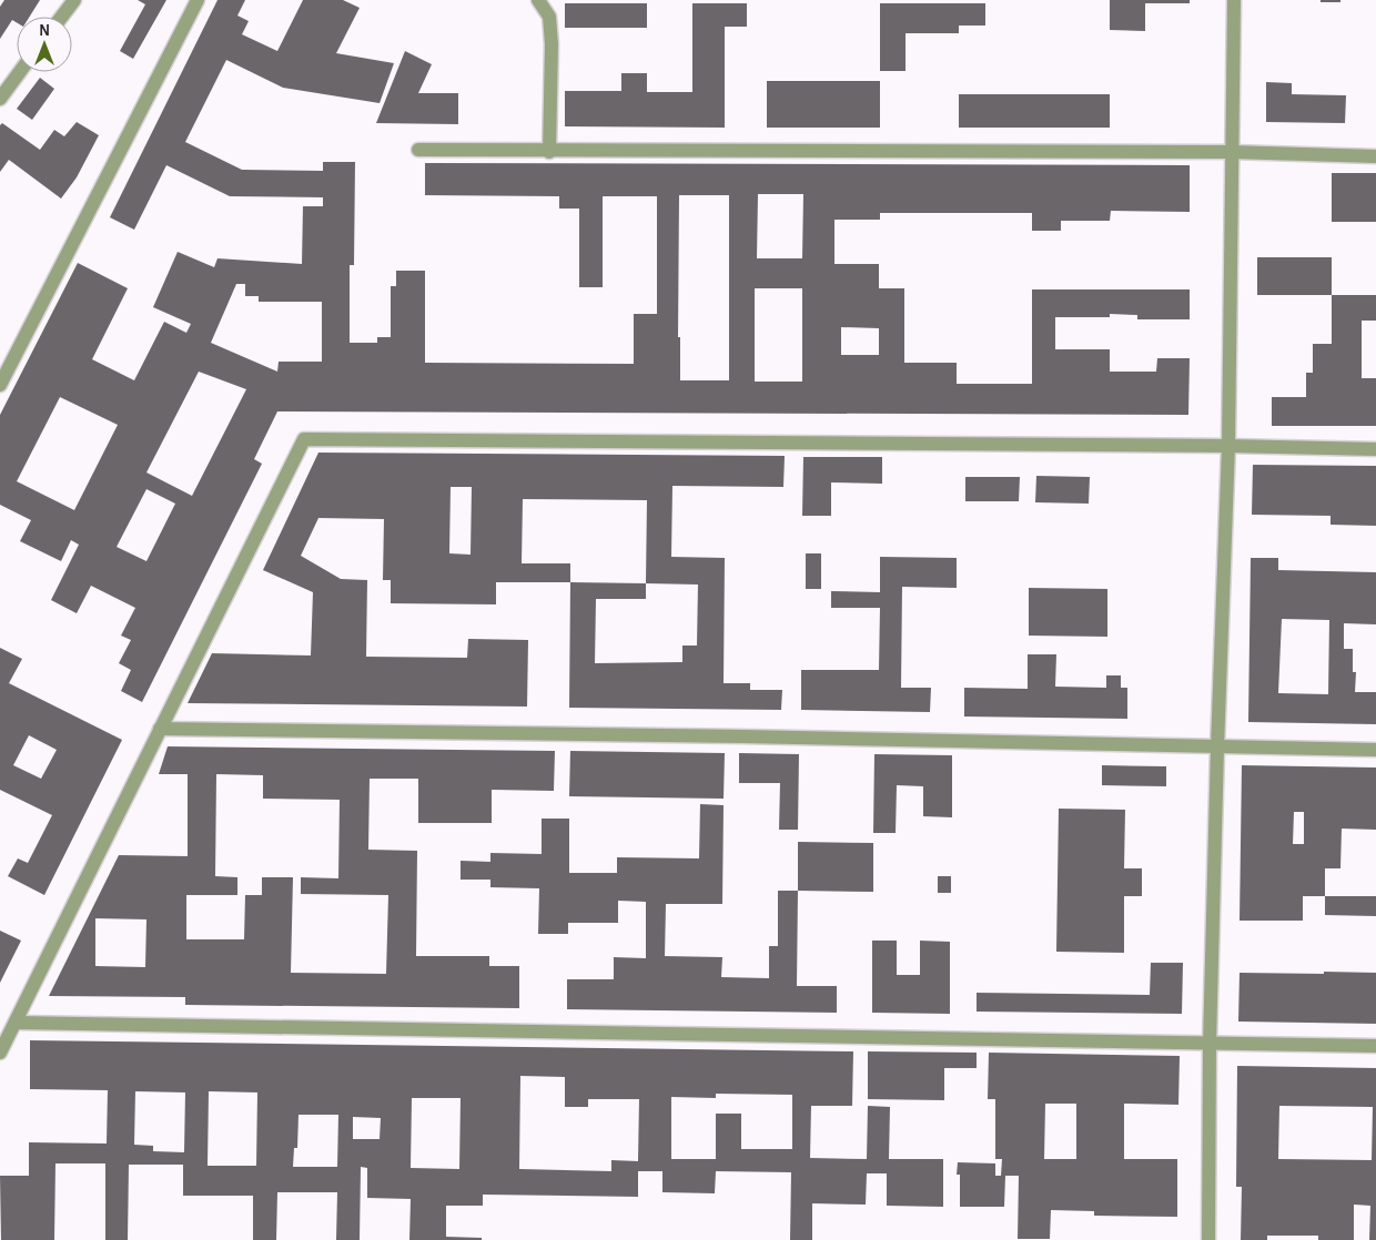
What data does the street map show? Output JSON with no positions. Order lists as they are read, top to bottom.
{
  "north": "top"
}
